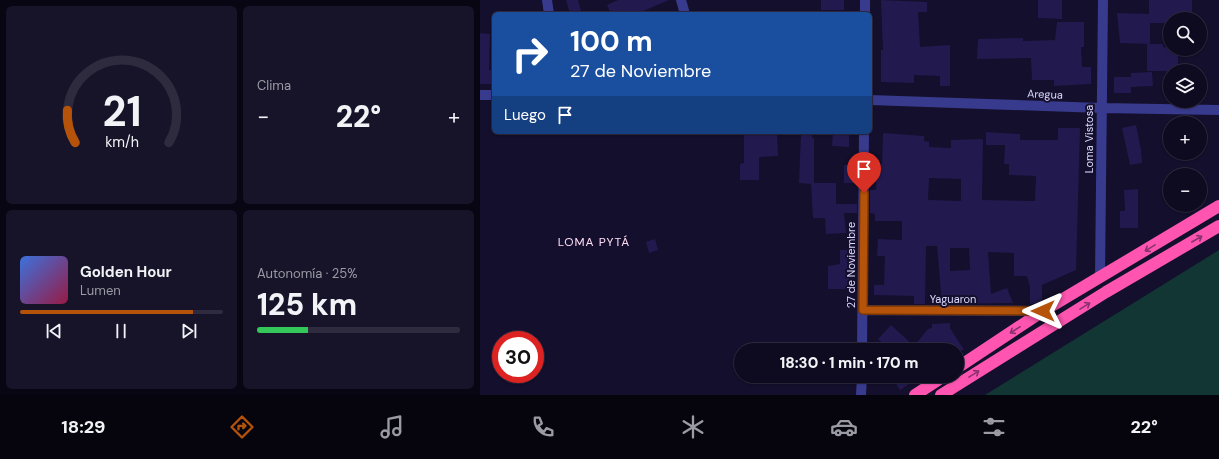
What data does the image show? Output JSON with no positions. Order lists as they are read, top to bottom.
{
  "streets": {
    "street": [
      "Aregua",
      "Loma Vistosa",
      "27 de Noviembre",
      "Yaguaron"
    ]
  },
  "crossings": [
    ["Aregua", "Loma Vistosa"],
    ["27 de Noviembre", "Yaguaron"]
  ],
  "districts": ["LOMA PYTÁ"],
  "page": {
    "tile": [
      "Clima",
      ["Autonomía · 25%", "125 km"]
    ],
    "map_buttons": ["+", "−"],
    "turn": ["100 m", "27 de Noviembre"],
    "then": "Luego",
    "heat": ["−", "22°", "+"],
    "song": ["Golden Hour", "Lumen"],
    "limit": "30",
    "trip": "18:30 · 1 min · 170 m",
    "tabs": ["18:29", "22°"],
    "gauge": ["21", "km/h"]
  }
}
